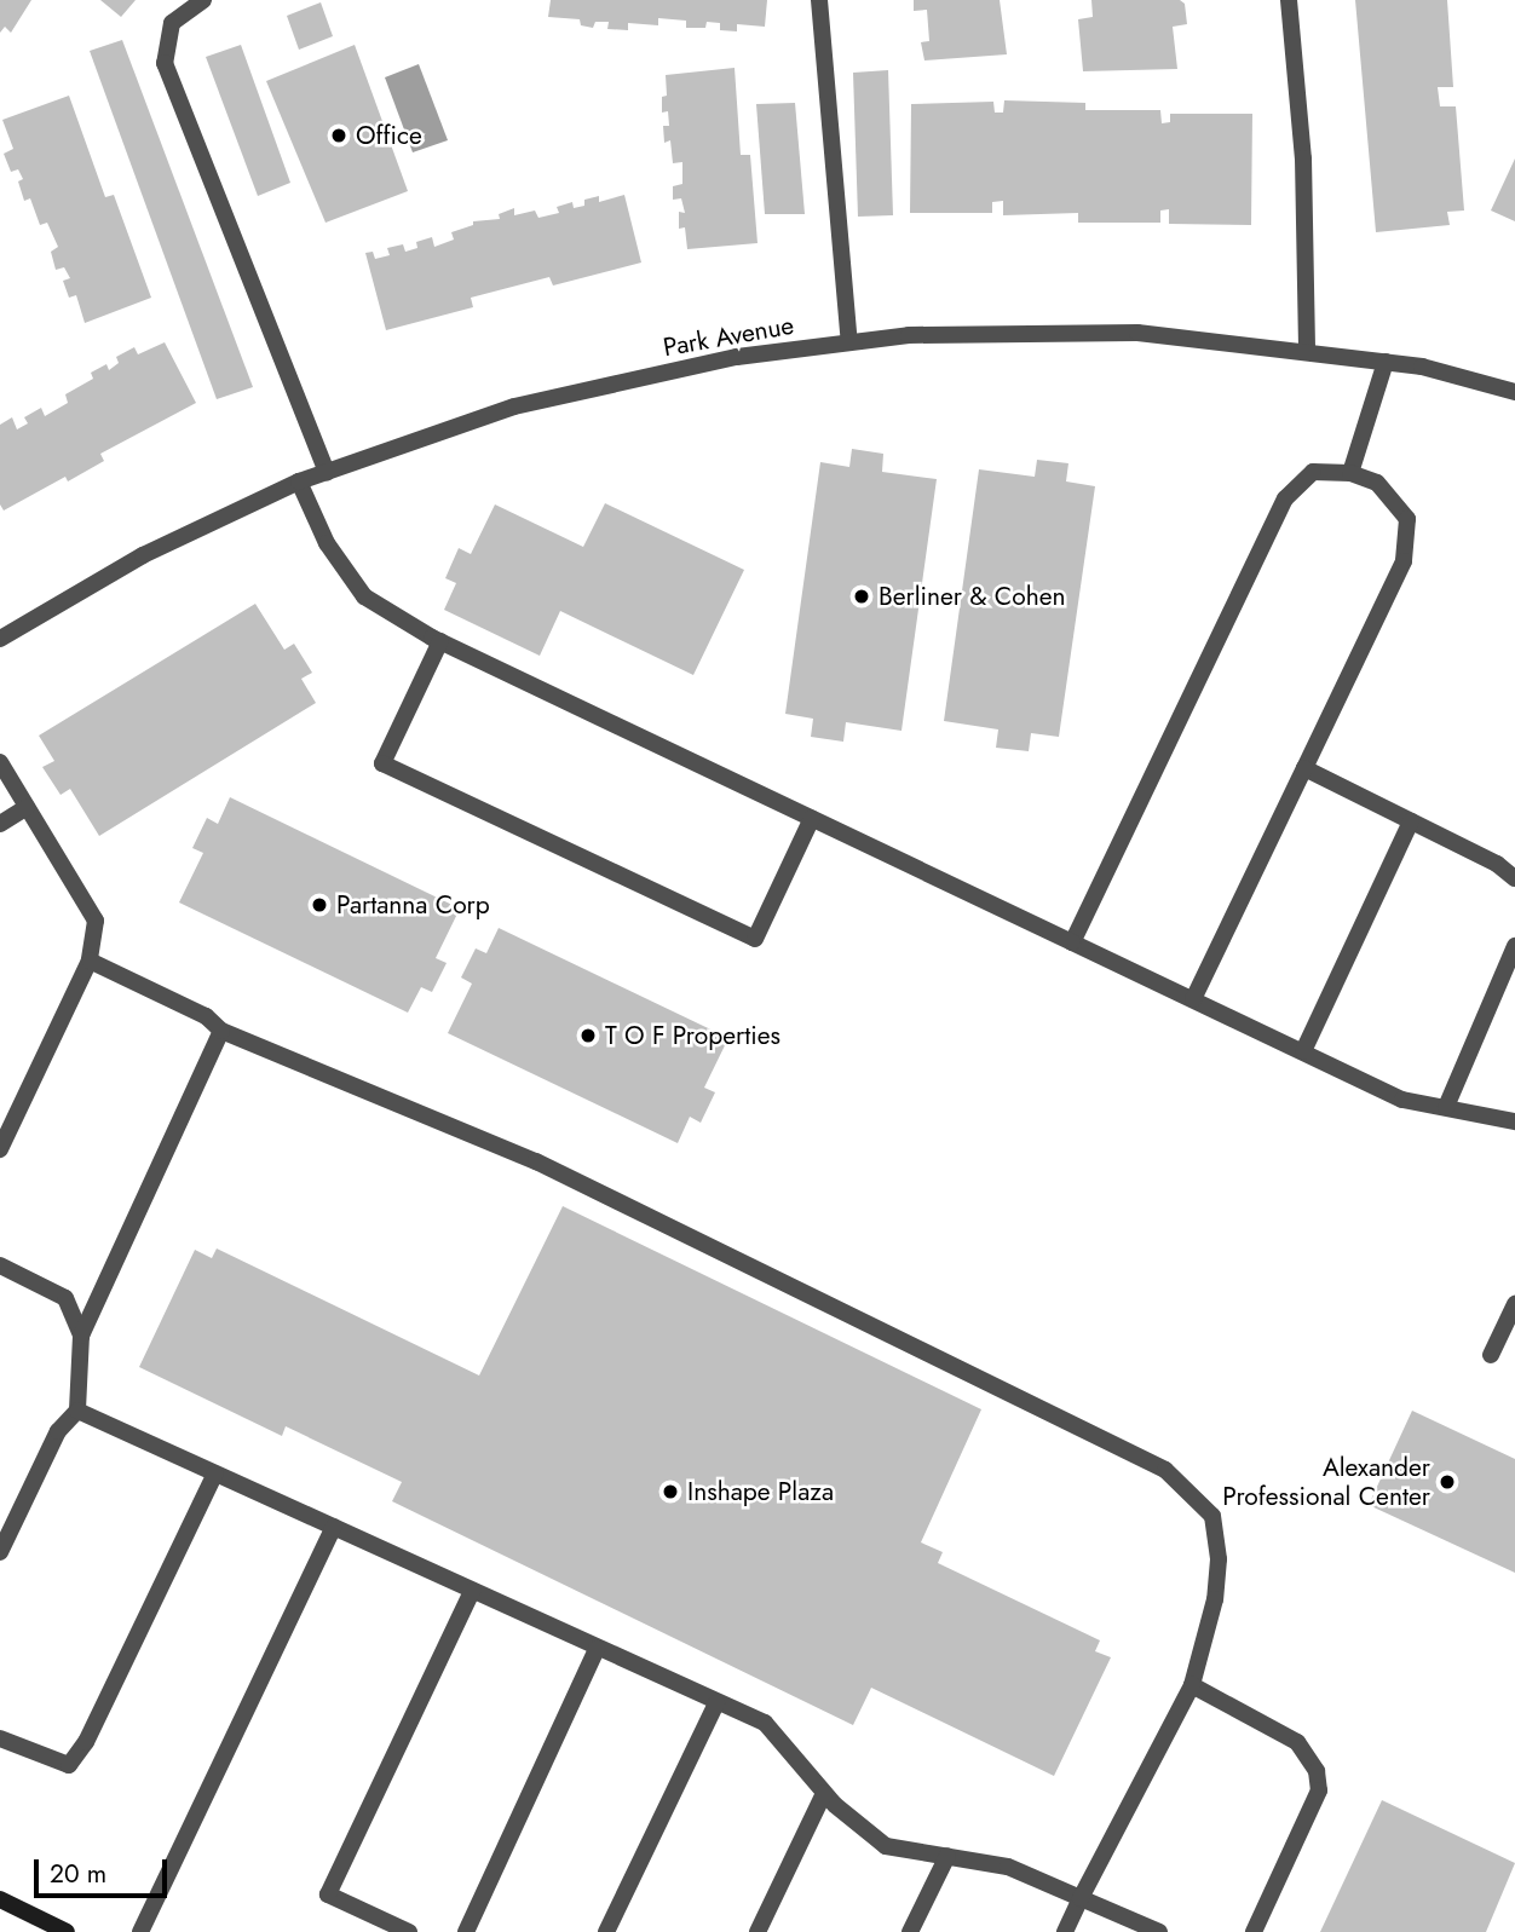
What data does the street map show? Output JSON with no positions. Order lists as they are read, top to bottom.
{
  "streets": {
    "street": ["Park Avenue"]
  },
  "places": [
    "Office",
    "Berliner & Cohen",
    "Partanna Corp",
    "T O F Properties",
    "Alexander Professional Center",
    "Inshape Plaza"
  ],
  "scale_bar": "20 m"
}
